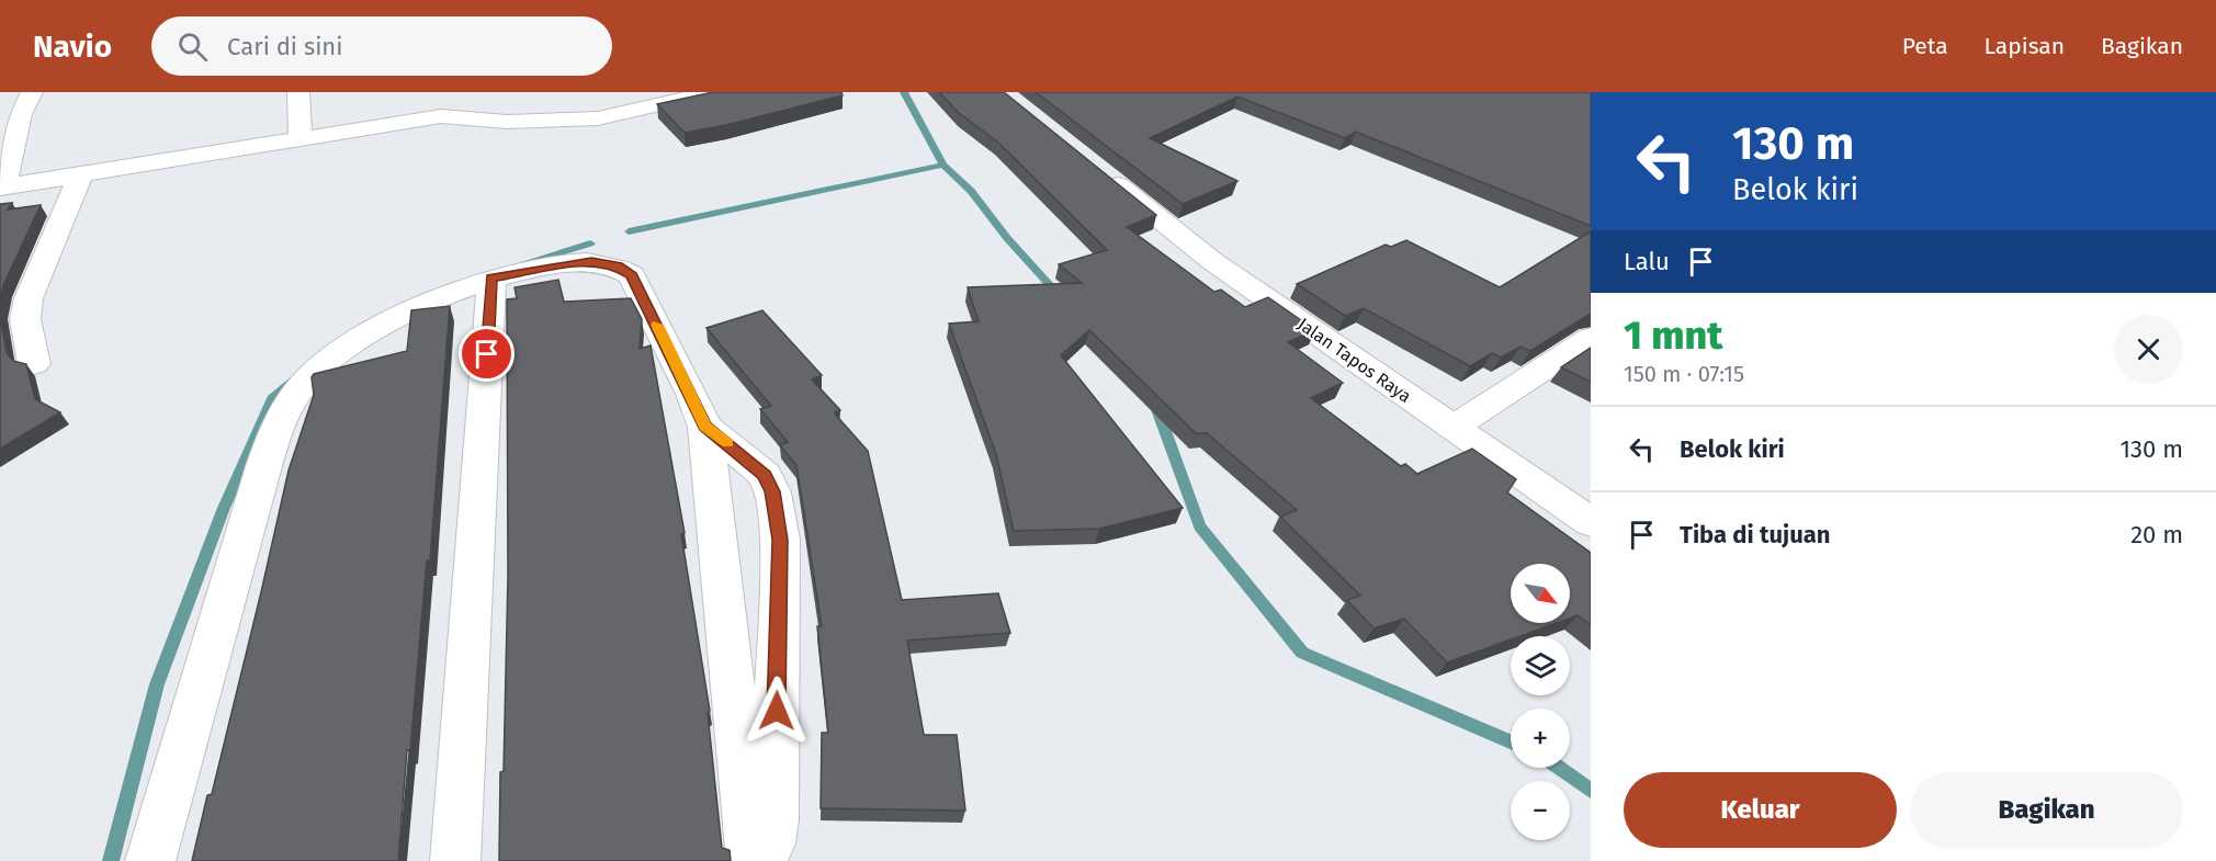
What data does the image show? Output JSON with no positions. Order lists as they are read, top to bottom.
{
  "streets": {
    "street": ["Jalan Tapos Raya"]
  },
  "north": "bottom right",
  "page": {
    "header": "Navio",
    "search": "Cari di sini",
    "nav": ["Peta", "Lapisan", "Bagikan"],
    "turn": ["130 m", "Belok kiri"],
    "then": "Lalu",
    "heading": ["1 mnt", "150 m · 07:15"],
    "list": [
      {
        "name": "Belok kiri",
        "value": "130 m"
      },
      {
        "name": "Tiba di tujuan",
        "value": "20 m"
      }
    ],
    "map_buttons": ["+", "−"],
    "buttons": ["Keluar", "Bagikan"]
  }
}
